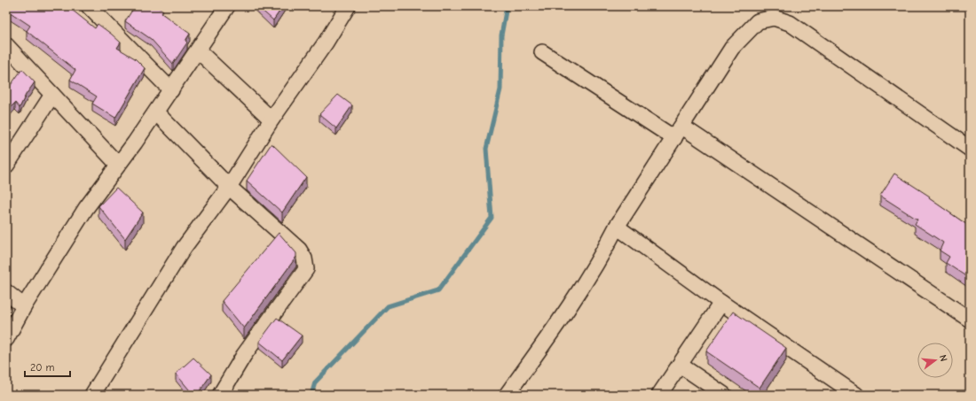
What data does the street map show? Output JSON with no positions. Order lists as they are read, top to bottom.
{
  "scale_bar": "20 m",
  "north": "right"
}
